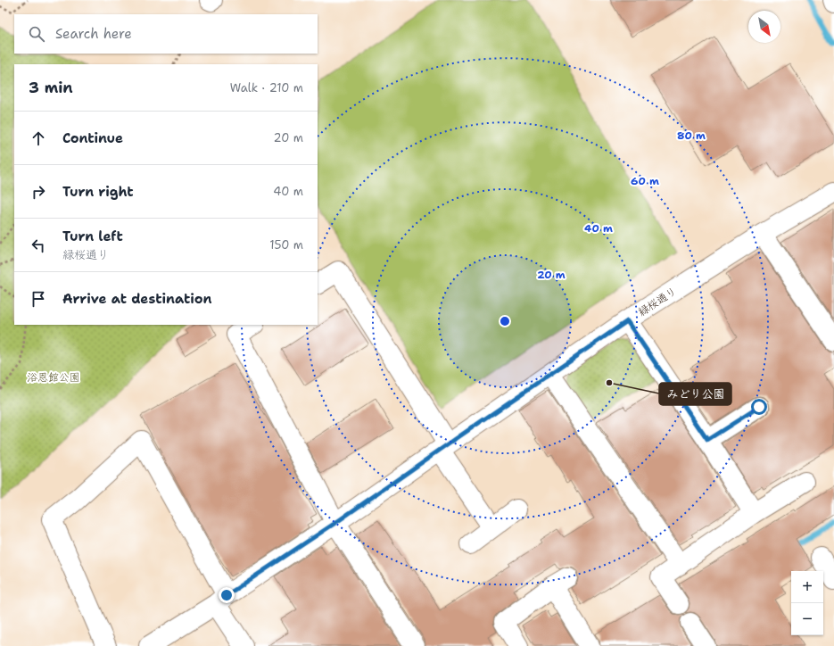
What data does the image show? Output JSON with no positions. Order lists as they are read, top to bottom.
{
  "streets": {
    "street": ["緑桜通り"]
  },
  "parks": ["浴恩館公園"],
  "places": ["みどり公園"],
  "north": "bottom right",
  "page": {
    "search": "Search here",
    "heading": ["3 min", "Walk · 210 m"],
    "list": [
      ["Continue", "20 m"],
      ["Turn right", "40 m"],
      ["Turn left", "緑桜通り", "150 m"],
      "Arrive at destination"
    ],
    "map_buttons": ["+", "−"]
  },
  "rings": [
    "80 m",
    "60 m",
    "40 m",
    "20 m"
  ]
}
